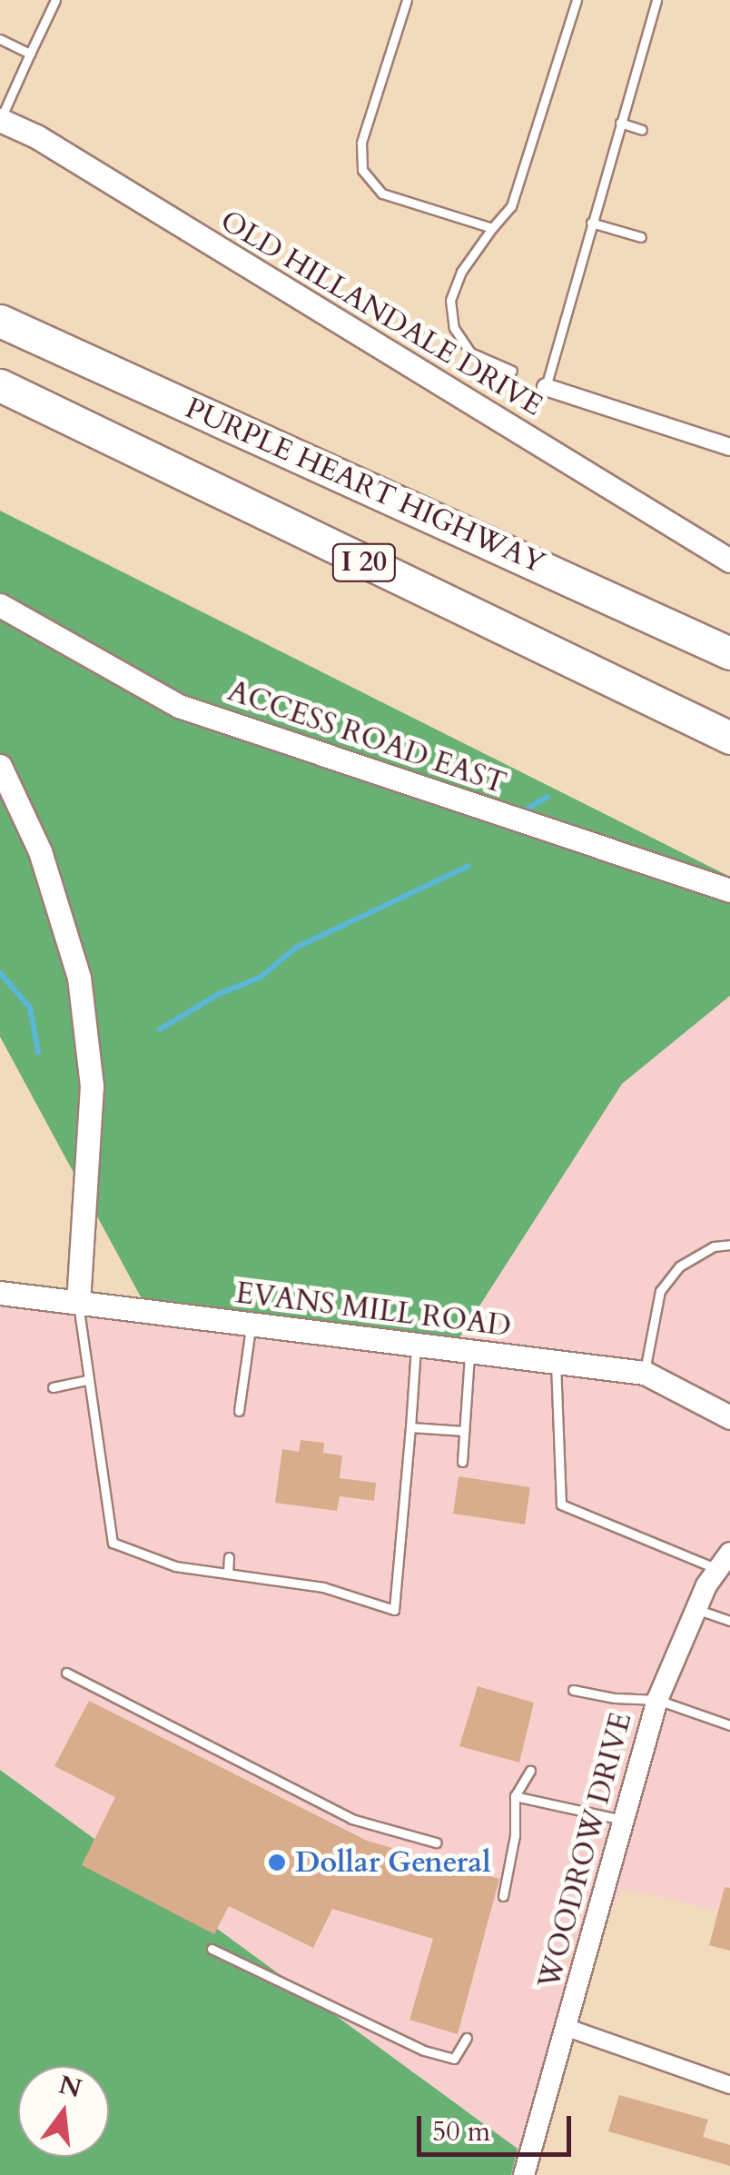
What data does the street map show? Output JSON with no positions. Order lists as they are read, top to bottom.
{
  "streets": {
    "highway": ["PURPLE HEART HIGHWAY", "I 20"],
    "main road": ["OLD HILLANDALE DRIVE", "ACCESS ROAD EAST", "EVANS MILL ROAD"],
    "street": ["WOODROW DRIVE"]
  },
  "places": ["Dollar General"],
  "scale_bar": "50 m",
  "north": "top"
}
